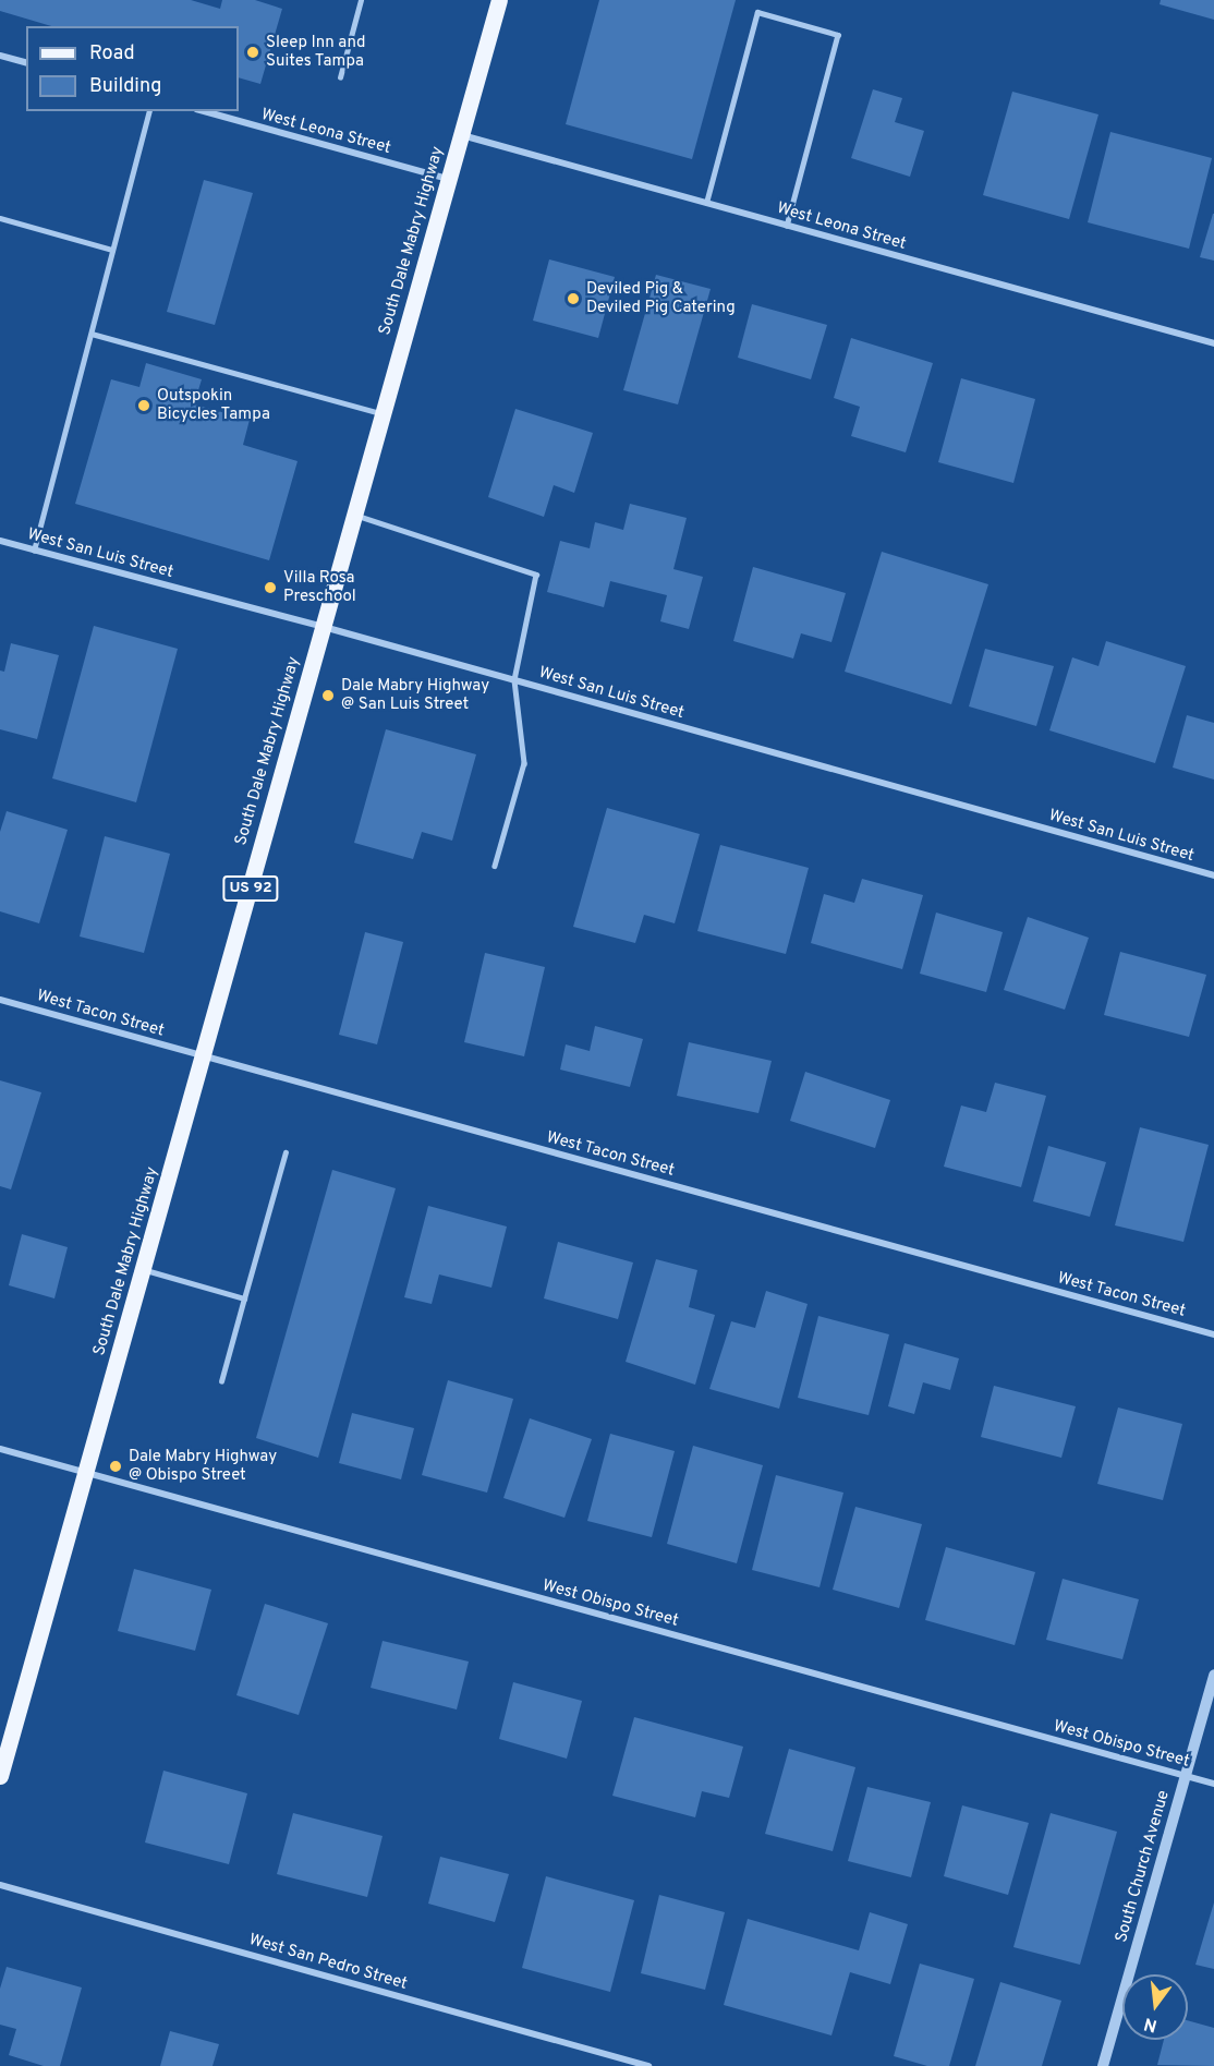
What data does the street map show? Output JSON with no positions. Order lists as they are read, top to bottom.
{
  "streets": {
    "main road": ["South Dale Mabry Highway", "US 92"],
    "street": [
      "West Leona Street",
      "West San Luis Street",
      "West Tacon Street",
      "West Obispo Street",
      "South Church Avenue",
      "West San Pedro Street"
    ]
  },
  "crossings": [
    ["West Leona Street", "South Dale Mabry Highway"],
    ["South Dale Mabry Highway", "West San Luis Street"],
    ["South Dale Mabry Highway", "West Tacon Street"],
    ["South Dale Mabry Highway", "West Obispo Street"],
    ["West Obispo Street", "South Church Avenue"]
  ],
  "places": [
    "Sleep Inn and Suites Tampa",
    "Deviled Pig & Deviled Pig Catering",
    "Outspokin Bicycles Tampa",
    "Villa Rosa Preschool",
    "Dale Mabry Highway @ San Luis Street",
    "Dale Mabry Highway @ Obispo Street"
  ],
  "legend": ["Road", "Building"],
  "north": "bottom"
}
